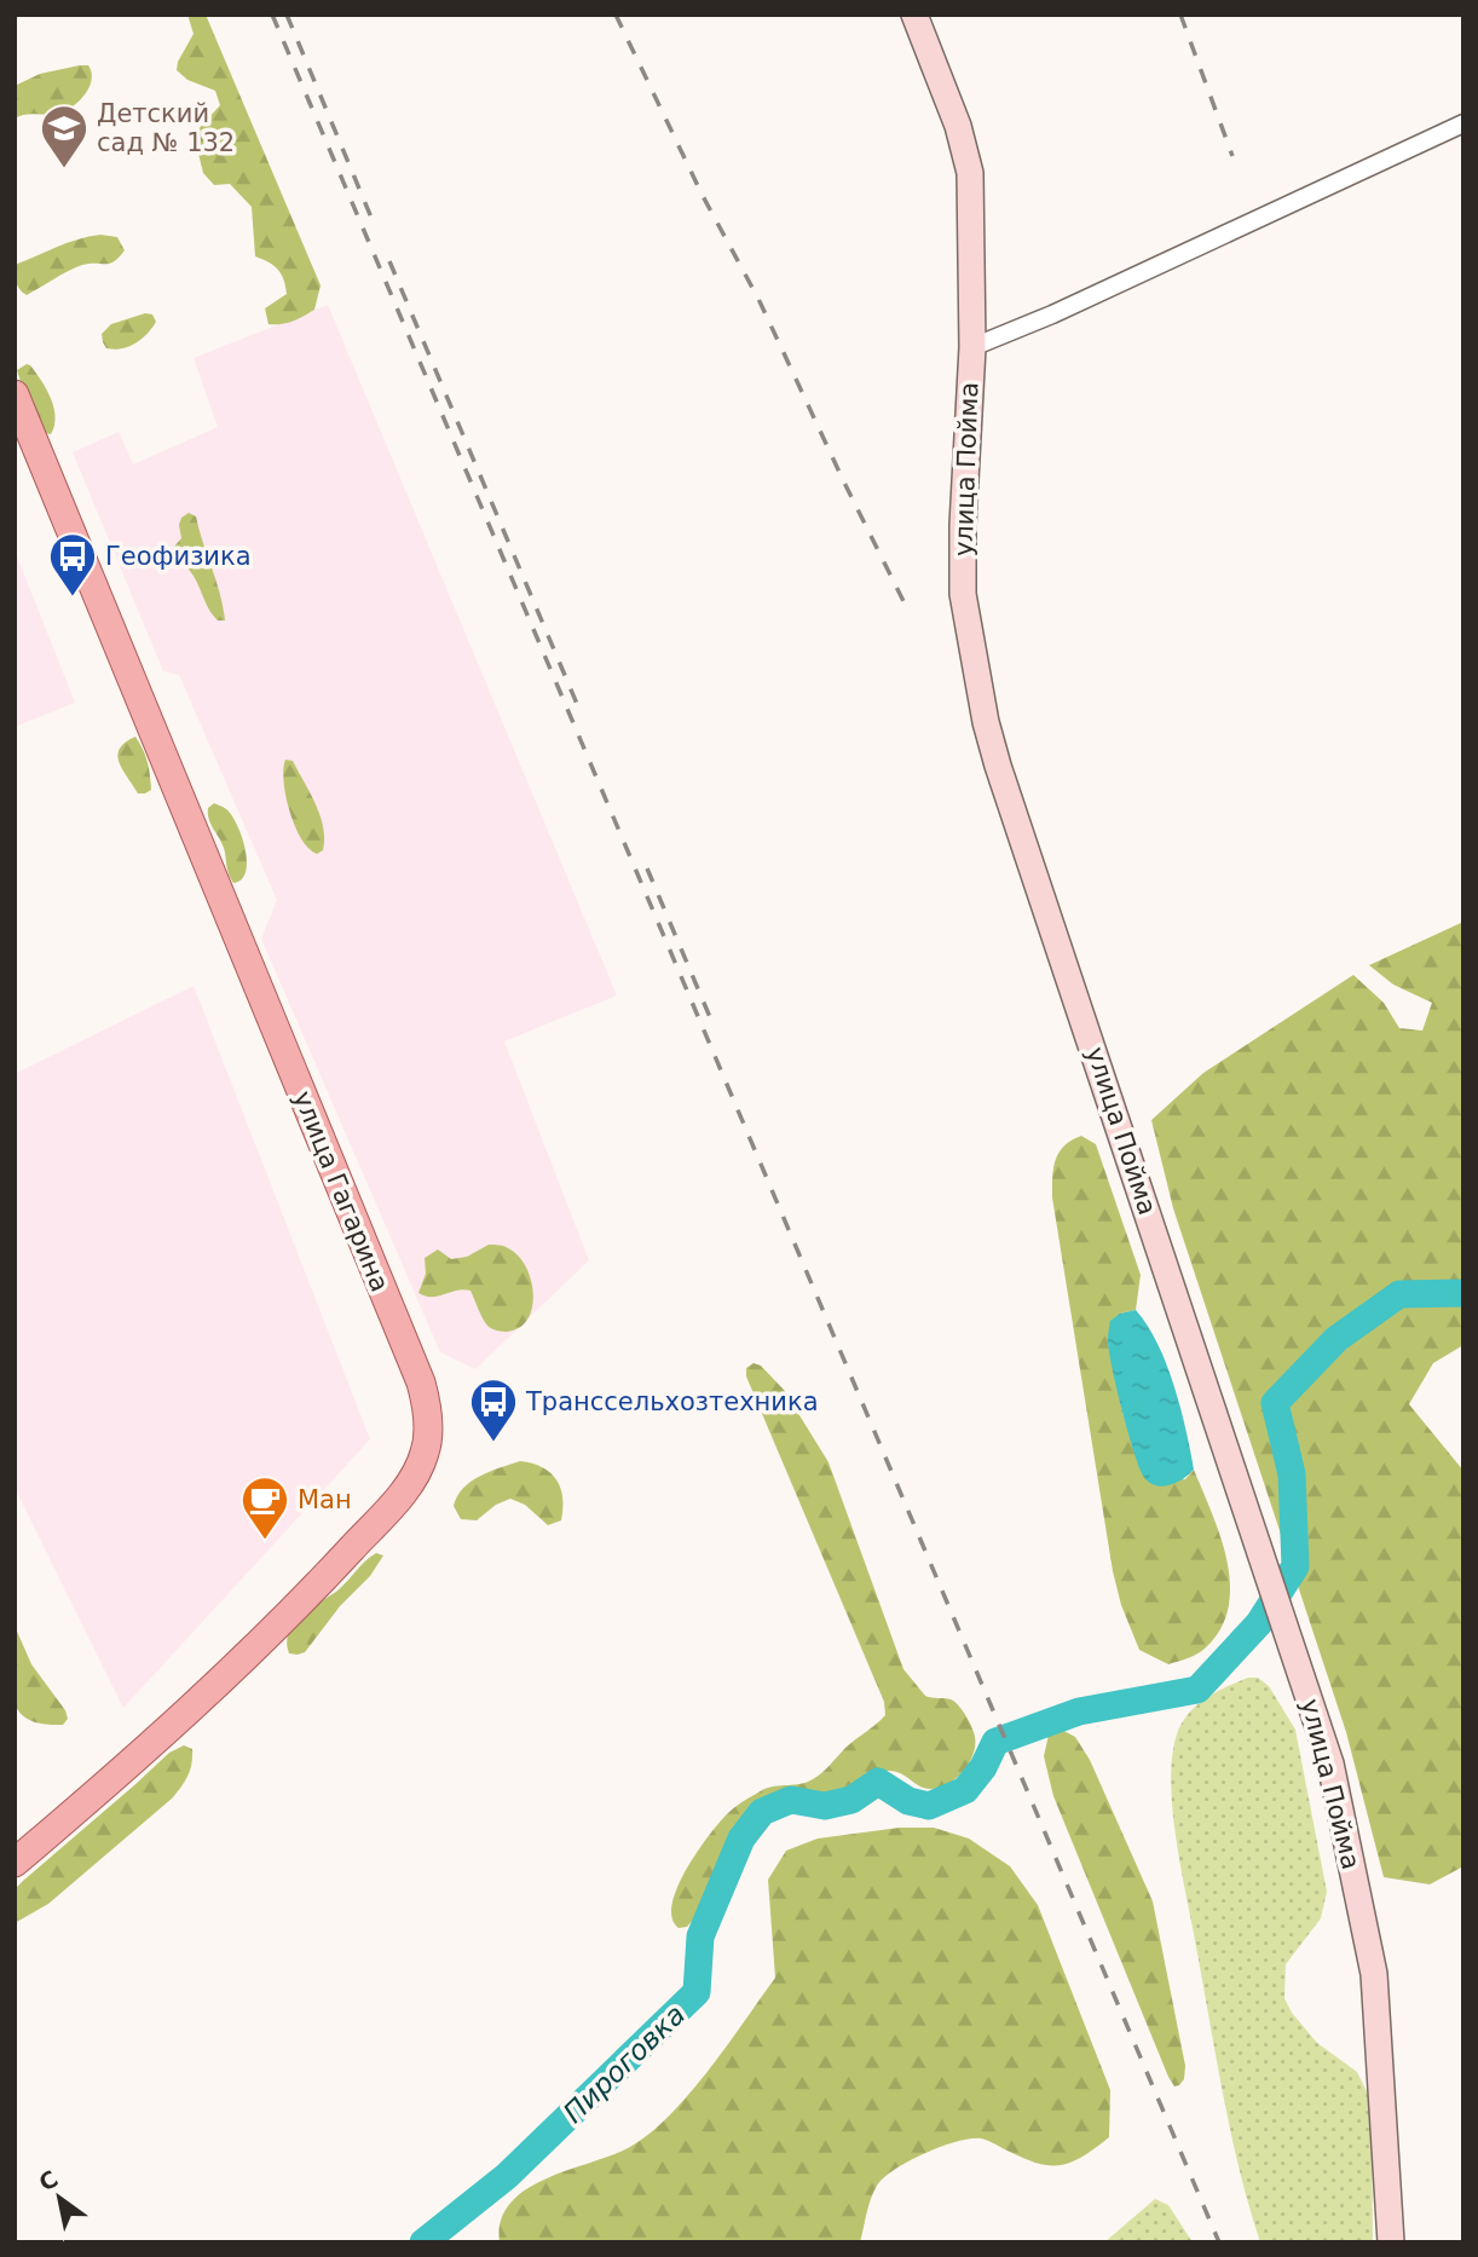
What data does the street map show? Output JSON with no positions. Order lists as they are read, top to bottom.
{
  "streets": {
    "main road": ["улица Пойма", "улица Гагарина"]
  },
  "water": ["Пироговка"],
  "places": {
    "school or university": ["Детский сад № 132"],
    "bus stop": ["Геофизика", "Транссельхозтехника"],
    "cafe": ["Ман"]
  },
  "north": "top left"
}
